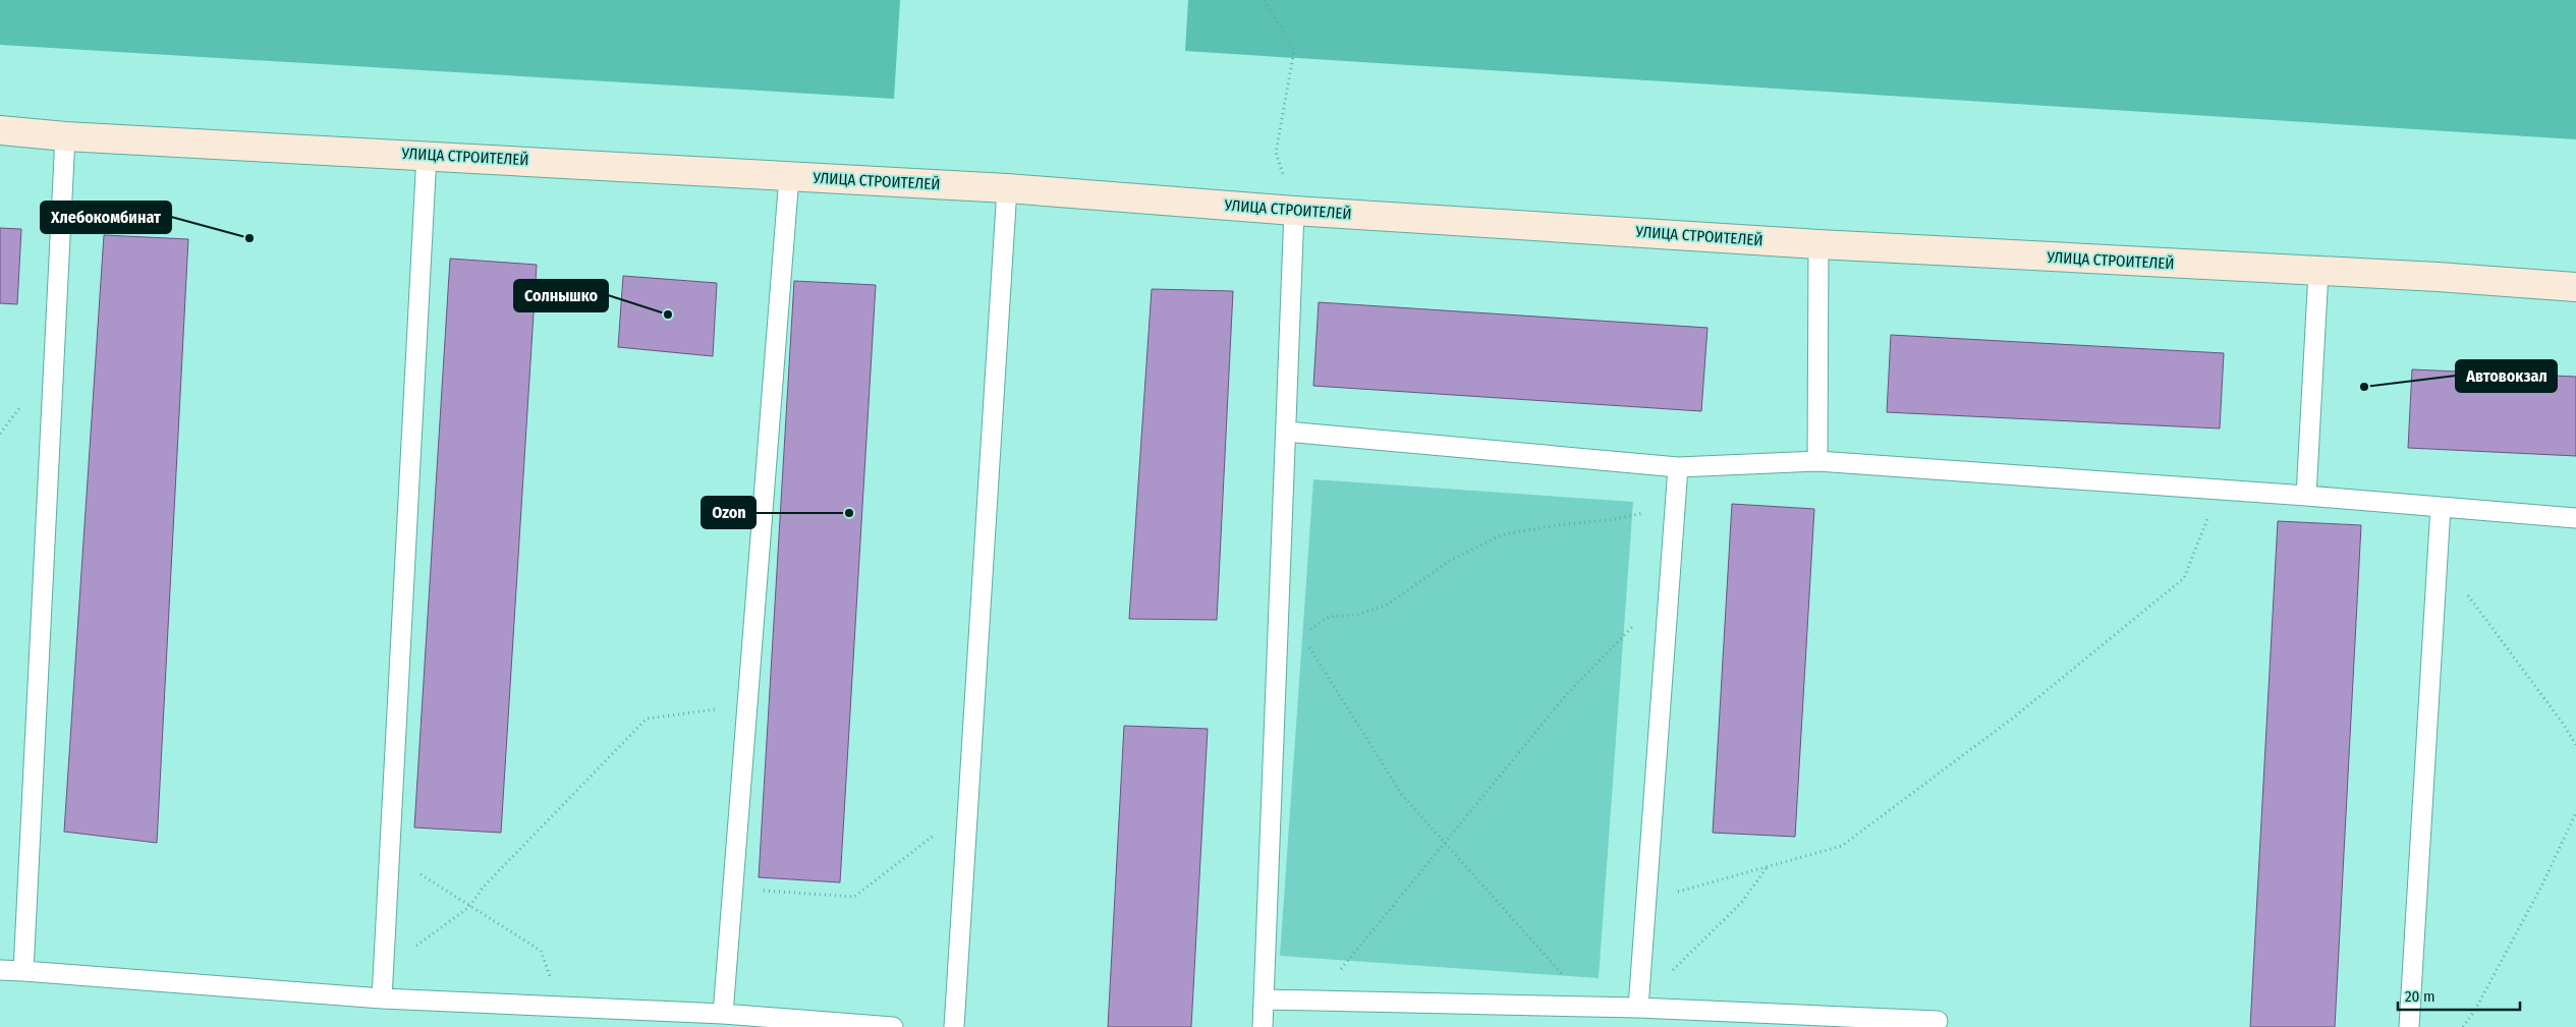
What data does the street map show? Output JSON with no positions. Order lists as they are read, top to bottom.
{
  "streets": {
    "main road": ["УЛИЦА СТРОИТЕЛЕЙ"]
  },
  "places": [
    "Хлебокомбинат",
    "Солнышко",
    "Автовокзал",
    "Ozon"
  ],
  "scale_bar": "20 m"
}
